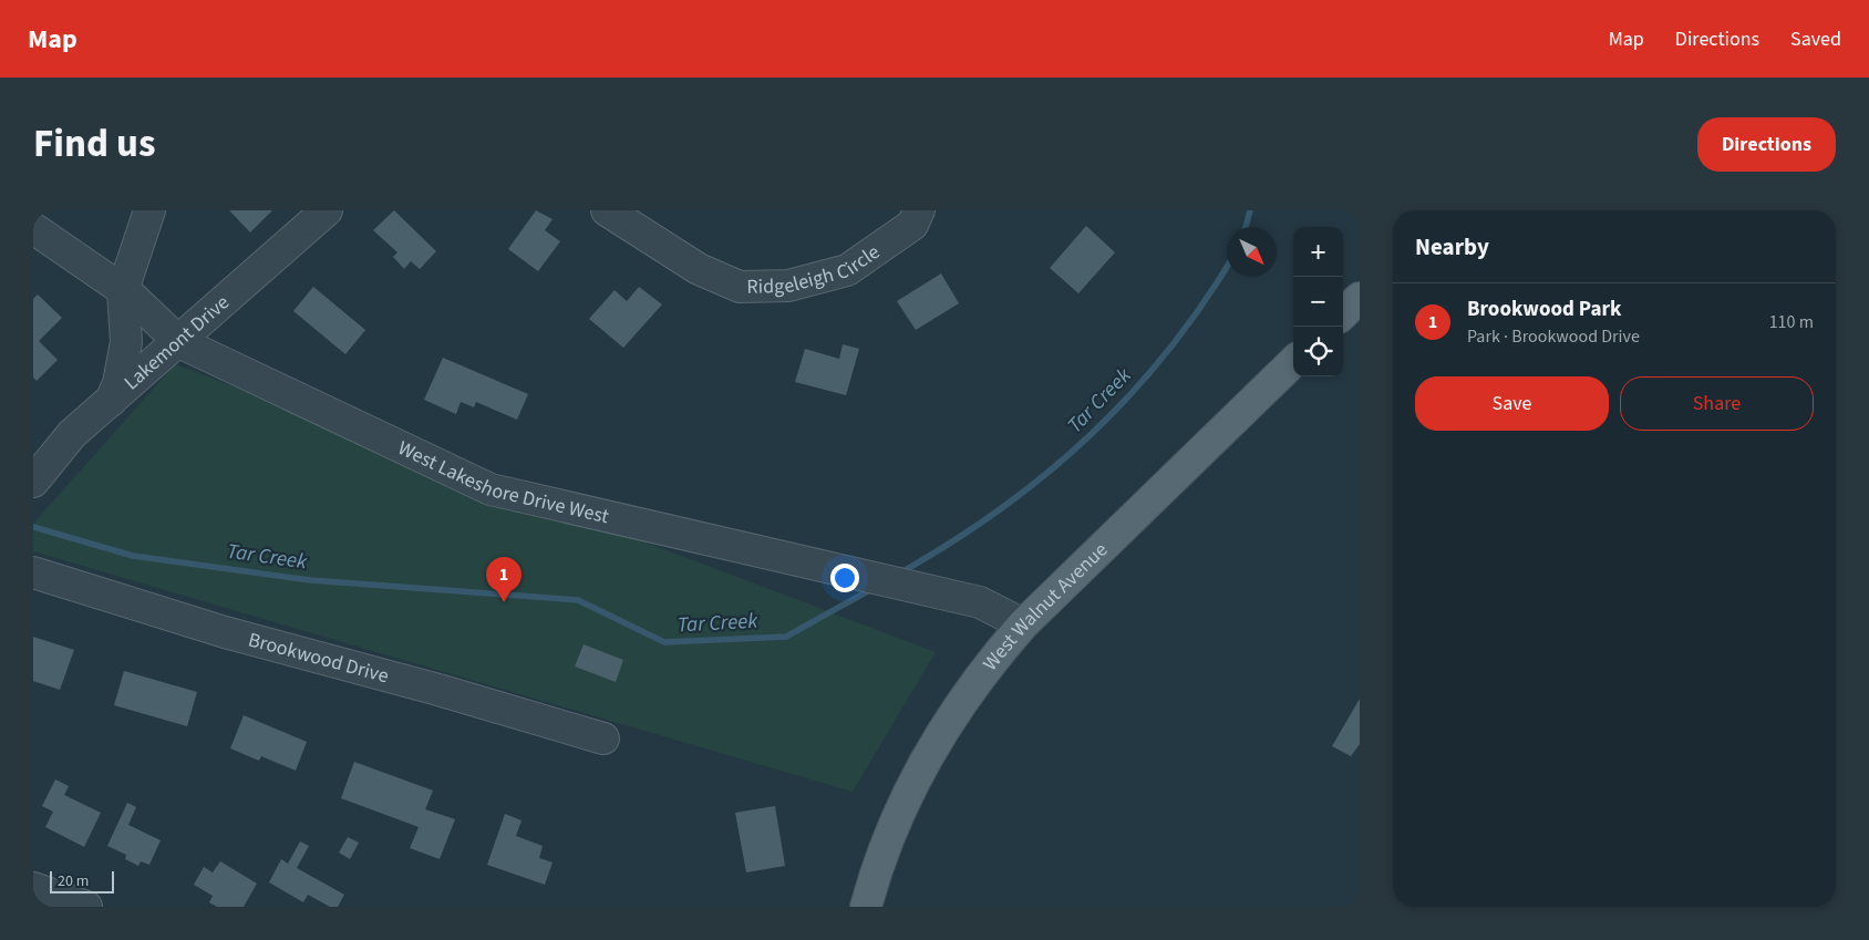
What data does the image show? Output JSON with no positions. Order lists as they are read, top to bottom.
{
  "streets": {
    "main road": ["West Walnut Avenue"],
    "street": [
      "Ridgeleigh Circle",
      "Lakemont Drive",
      "West Lakeshore Drive West",
      "Brookwood Drive"
    ]
  },
  "crossings": [
    ["Lakemont Drive", "West Lakeshore Drive West"],
    ["West Lakeshore Drive West", "West Walnut Avenue"]
  ],
  "water": ["Tar Creek"],
  "scale_bar": "20 m",
  "north": "bottom right",
  "page": {
    "header": "Map",
    "nav": ["Map", "Directions", "Saved"],
    "title": "Find us",
    "buttons": [
      "Directions",
      ["Save", "Share"]
    ],
    "heading": "Nearby",
    "map_buttons": ["+", "−"],
    "list": [
      {
        "mark": "1",
        "name": "Brookwood Park",
        "note": "Park · Brookwood Drive",
        "value": "110 m"
      }
    ],
    "pins": "1",
    "scale": "20 m"
  }
}
